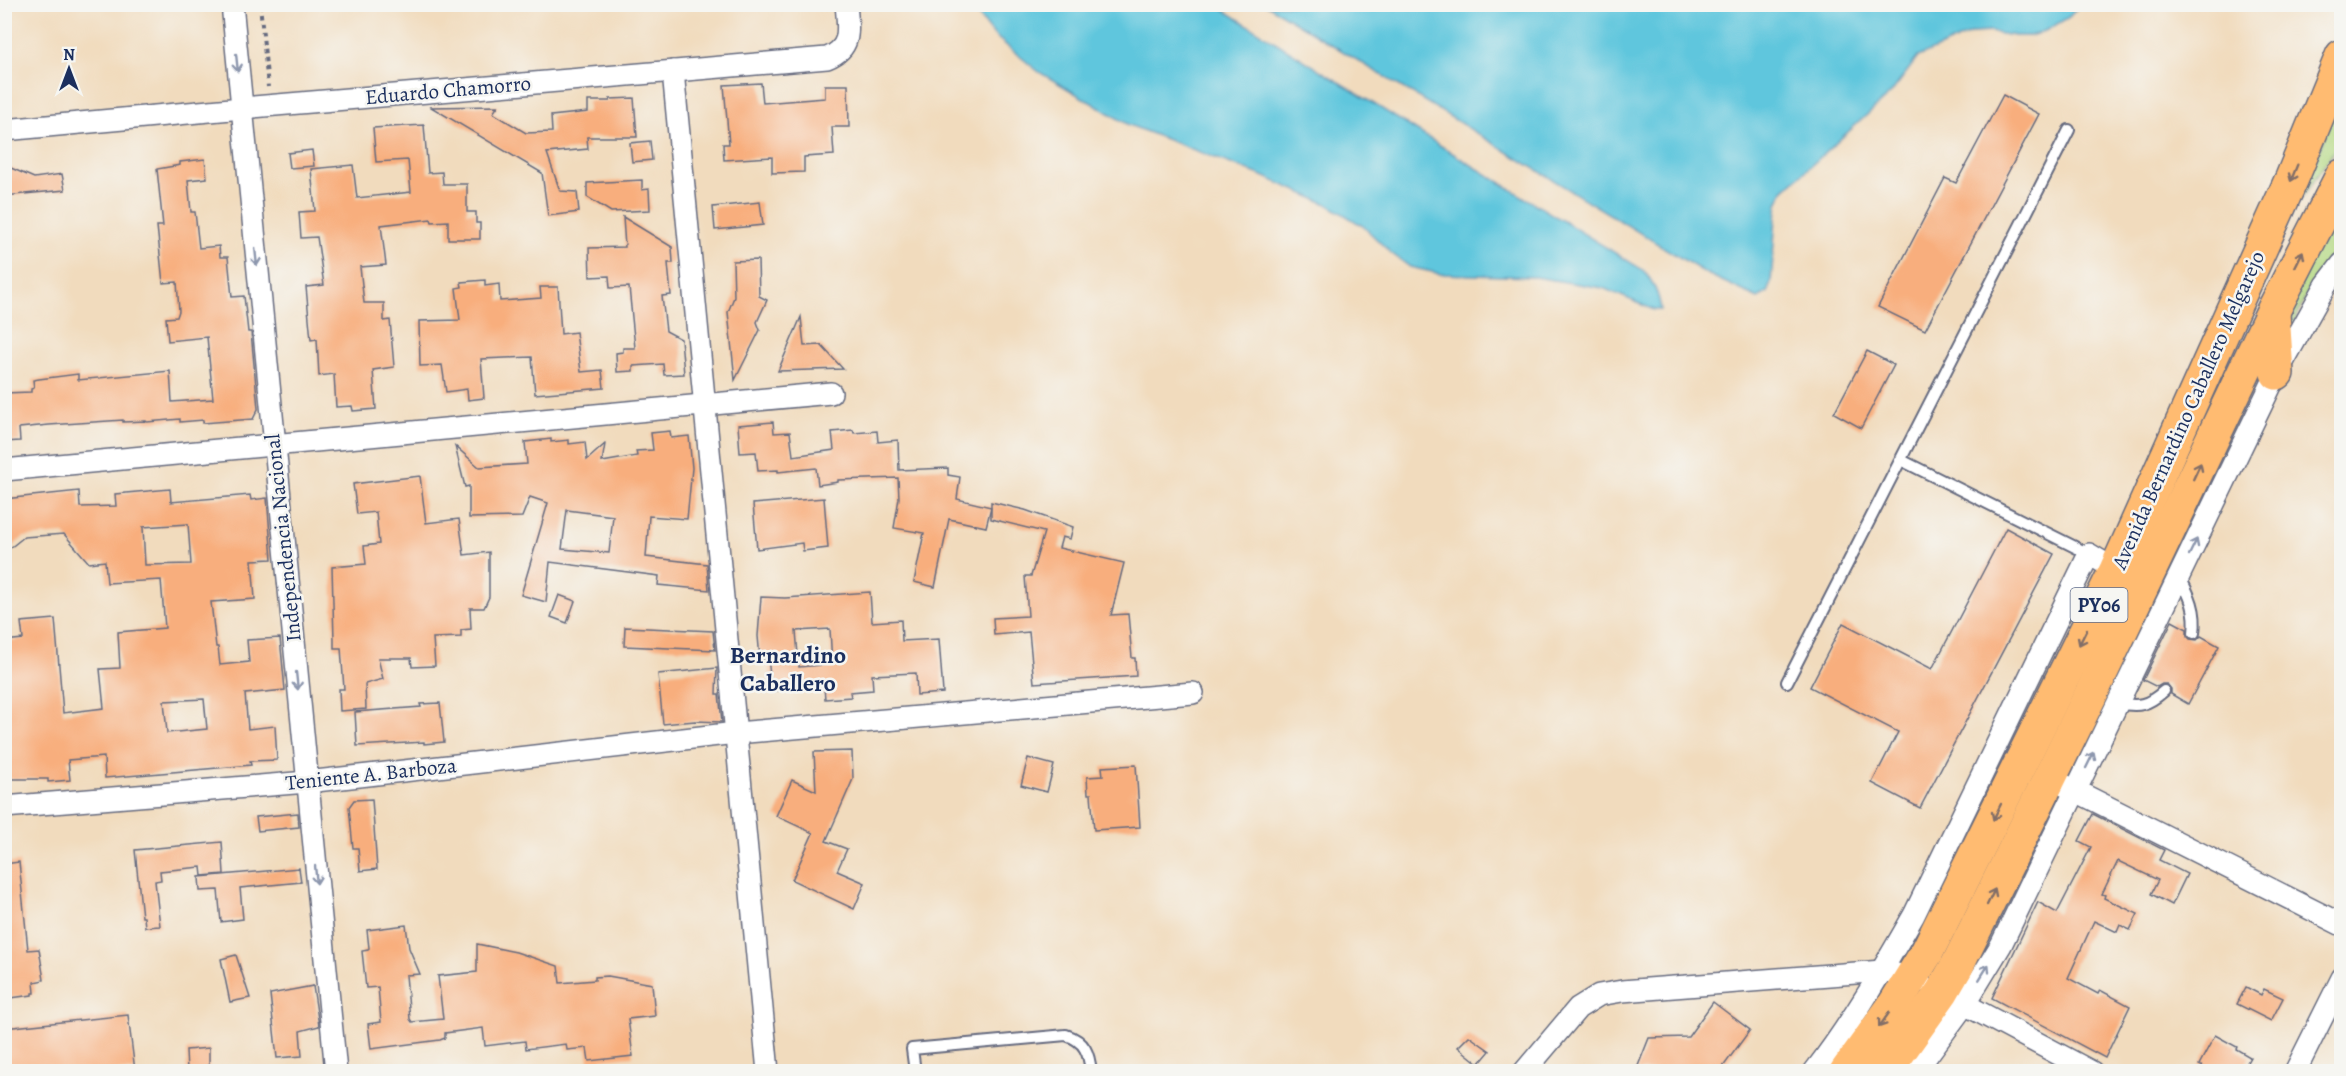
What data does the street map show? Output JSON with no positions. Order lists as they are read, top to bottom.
{
  "streets": {
    "highway": ["Avenida Bernardino Caballero Melgarejo", "PY06"],
    "street": ["Eduardo Chamorro", "Independencia Nacional", "Teniente A. Barboza"]
  },
  "crossings": [
    ["Eduardo Chamorro", "Independencia Nacional"],
    ["Independencia Nacional", "Teniente A. Barboza"]
  ],
  "one_way": ["Independencia Nacional"],
  "districts": ["Bernardino Caballero"],
  "north": "top"
}
